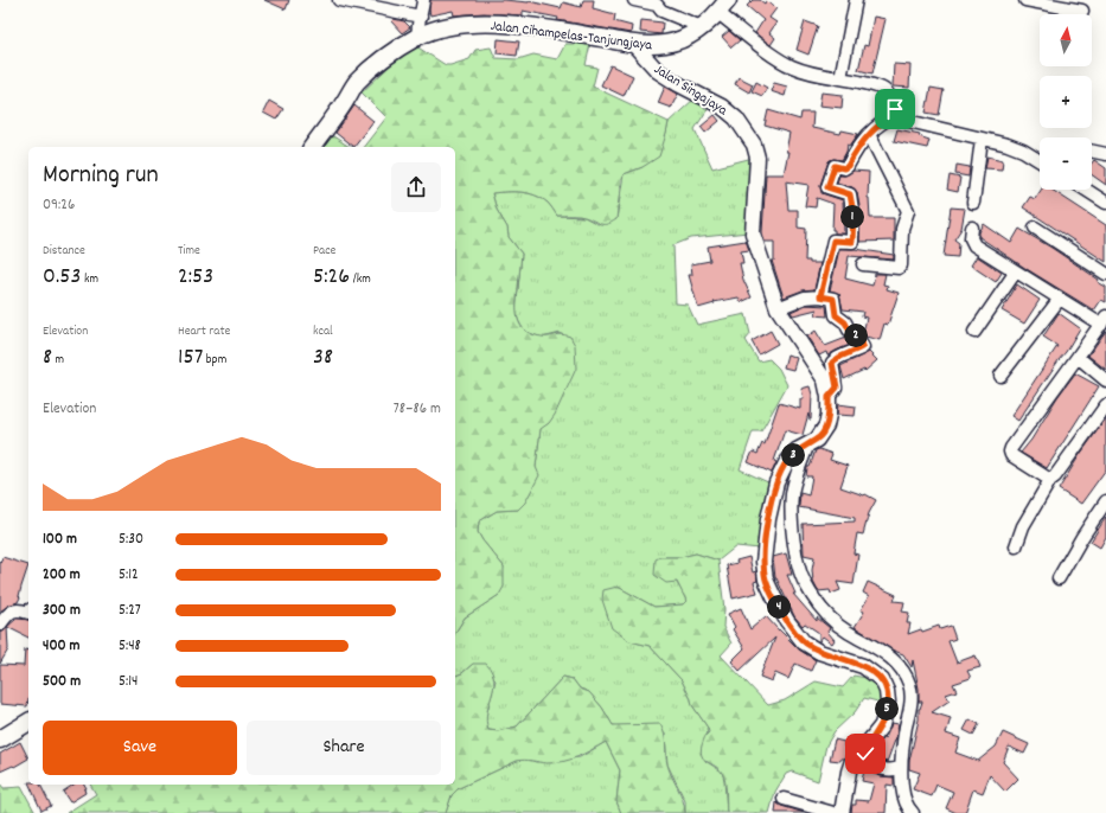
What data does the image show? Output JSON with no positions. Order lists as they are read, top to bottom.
{
  "streets": {
    "main road": ["Jalan Cihampelas-Tanjungjaya"],
    "street": ["Jalan Singajaya"]
  },
  "crossings": [
    ["Jalan Cihampelas-Tanjungjaya", "Jalan Singajaya"]
  ],
  "north": "top",
  "page": {
    "map_buttons": ["+", "−"],
    "heading": ["Morning run", "09:26"],
    "pins": [
      "1",
      "2",
      "3",
      "4",
      "5"
    ],
    "stats": [
      ["Distance", "0.53 km"],
      ["Time", "2:53"],
      ["Pace", "5:26 /km"],
      ["Elevation", "8 m"],
      ["Heart rate", "157 bpm"],
      ["kcal", "38"]
    ],
    "chart": ["Elevation", "78–86 m"],
    "list": [
      {
        "name": "100 m",
        "note": "5:30"
      },
      {
        "name": "200 m",
        "note": "5:12"
      },
      {
        "name": "300 m",
        "note": "5:27"
      },
      {
        "name": "400 m",
        "note": "5:48"
      },
      {
        "name": "500 m",
        "note": "5:14"
      }
    ],
    "buttons": ["Save", "Share"]
  }
}
